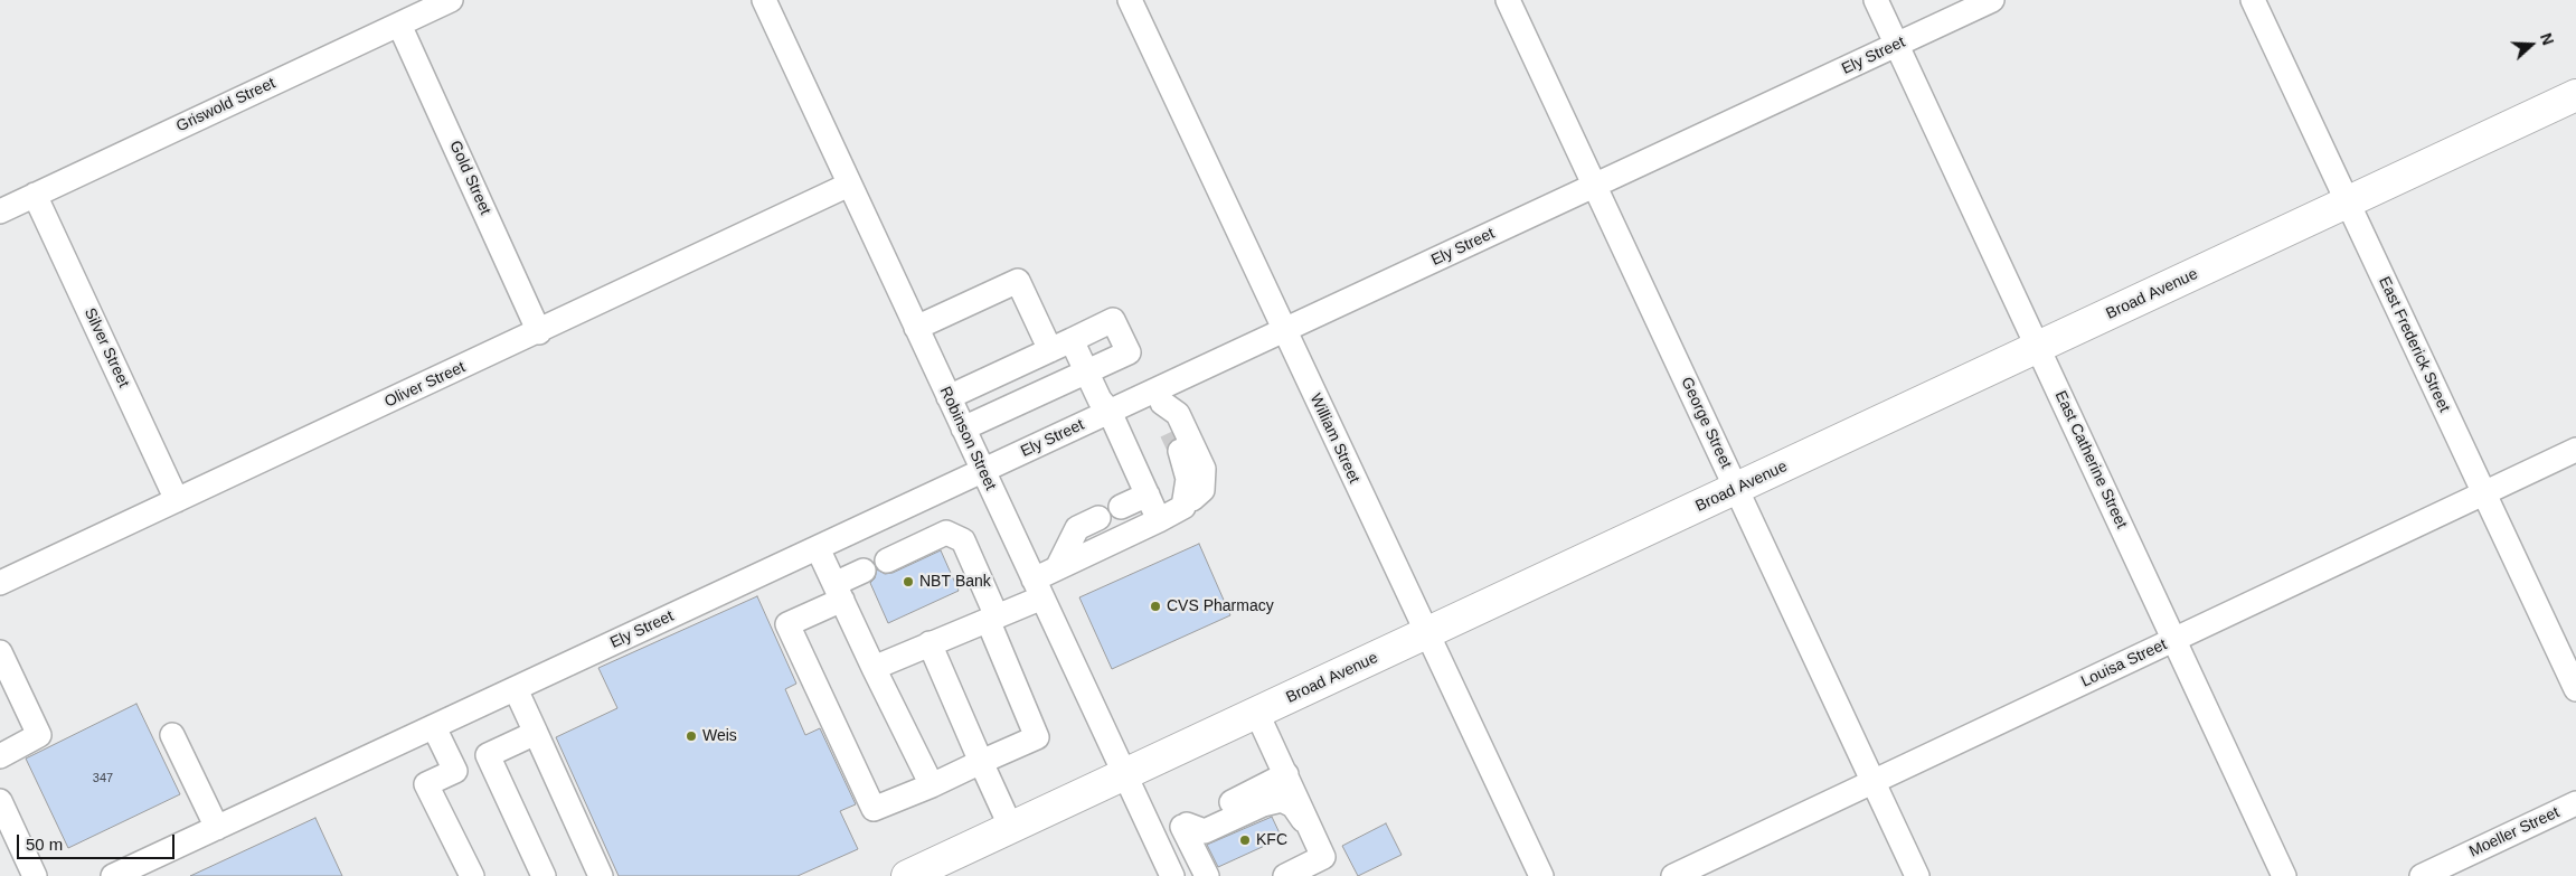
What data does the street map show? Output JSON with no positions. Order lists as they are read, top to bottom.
{
  "streets": {
    "main road": ["Broad Avenue"],
    "street": [
      "Ely Street",
      "Griswold Street",
      "Gold Street",
      "East Frederick Street",
      "Silver Street",
      "Oliver Street",
      "George Street",
      "Robinson Street",
      "William Street",
      "East Catherine Street",
      "Louisa Street",
      "Moeller Street"
    ]
  },
  "crossings": [
    ["Ely Street", "George Street"],
    ["Ely Street", "Robinson Street"],
    ["Ely Street", "William Street"],
    ["Ely Street", "East Catherine Street"],
    ["Griswold Street", "Gold Street"],
    ["Griswold Street", "Silver Street"],
    ["Gold Street", "Oliver Street"],
    ["Broad Avenue", "East Frederick Street"],
    ["Broad Avenue", "George Street"],
    ["Broad Avenue", "Robinson Street"],
    ["Broad Avenue", "William Street"],
    ["Broad Avenue", "East Catherine Street"],
    ["East Frederick Street", "Louisa Street"],
    ["Silver Street", "Oliver Street"],
    ["Oliver Street", "Robinson Street"],
    ["George Street", "Louisa Street"],
    ["East Catherine Street", "Louisa Street"]
  ],
  "places": [
    "NBT Bank",
    "CVS Pharmacy",
    "Weis",
    "KFC"
  ],
  "house_numbers": ["347"],
  "scale_bar": "50 m",
  "north": "right"
}
